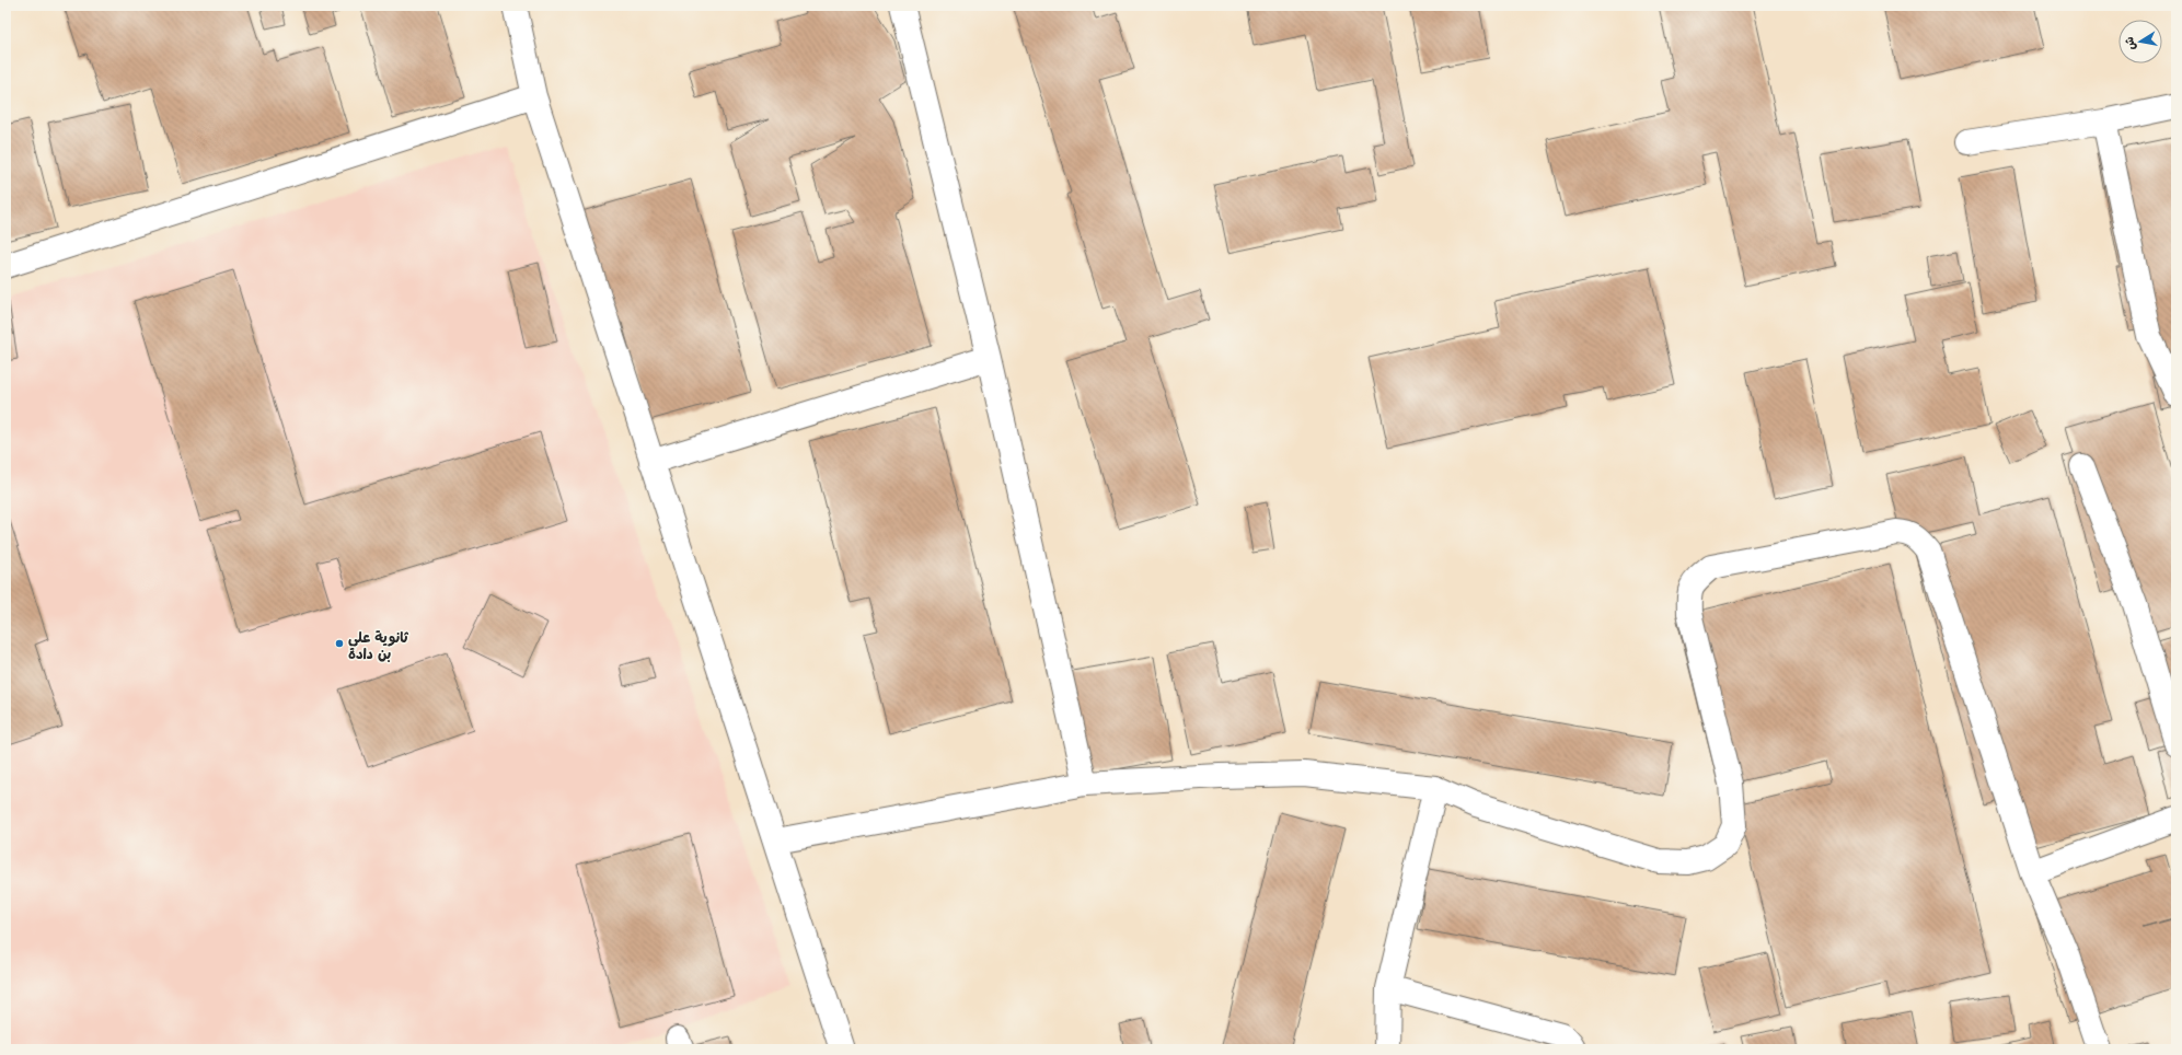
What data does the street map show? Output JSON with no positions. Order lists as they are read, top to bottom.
{
  "places": ["ثانوية علي بن دادة"],
  "north": "left"
}
